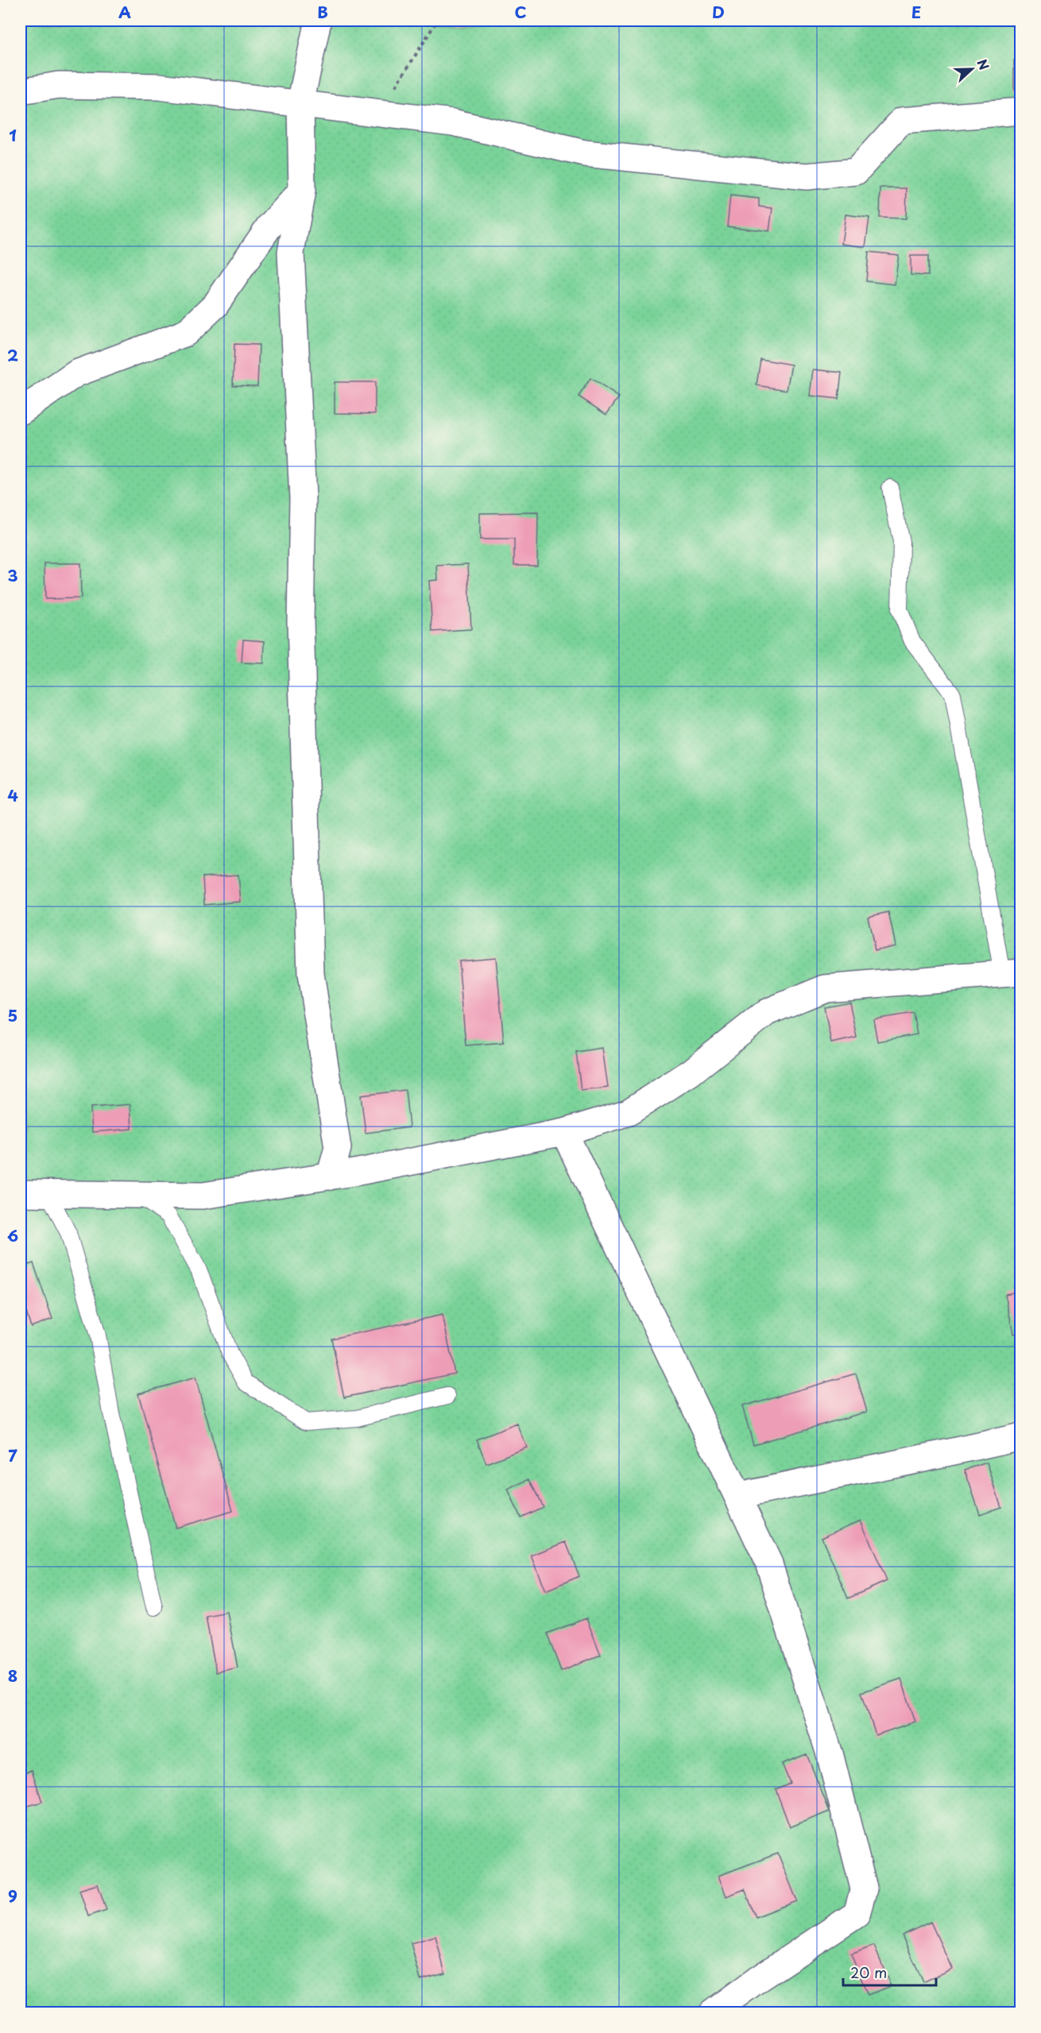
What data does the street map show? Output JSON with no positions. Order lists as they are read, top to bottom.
{
  "scale_bar": "20 m",
  "north": "right",
  "grid": {
    "columns": [
      "A",
      "B",
      "C",
      "D",
      "E"
    ],
    "rows": [
      "1",
      "2",
      "3",
      "4",
      "5",
      "6",
      "7",
      "8",
      "9"
    ]
  }
}
